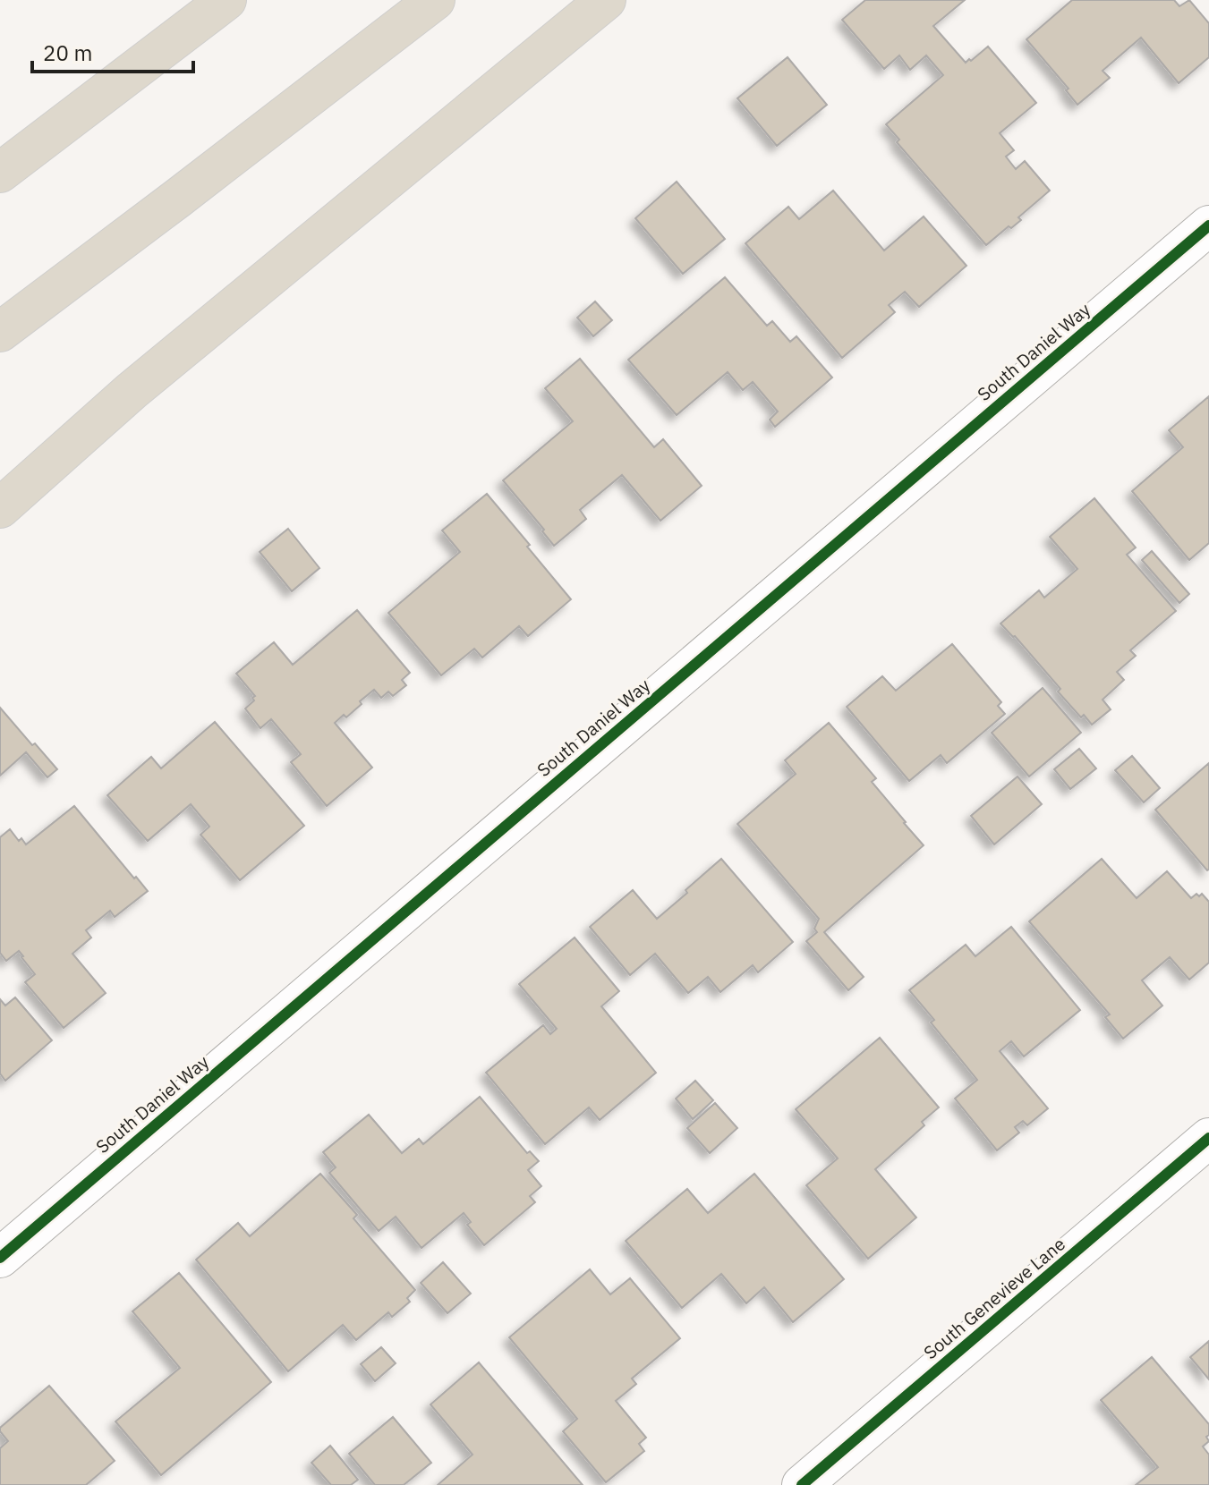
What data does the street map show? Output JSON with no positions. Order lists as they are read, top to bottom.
{
  "streets": {
    "street": ["South Daniel Way", "South Genevieve Lane"]
  },
  "scale_bar": "20 m"
}
